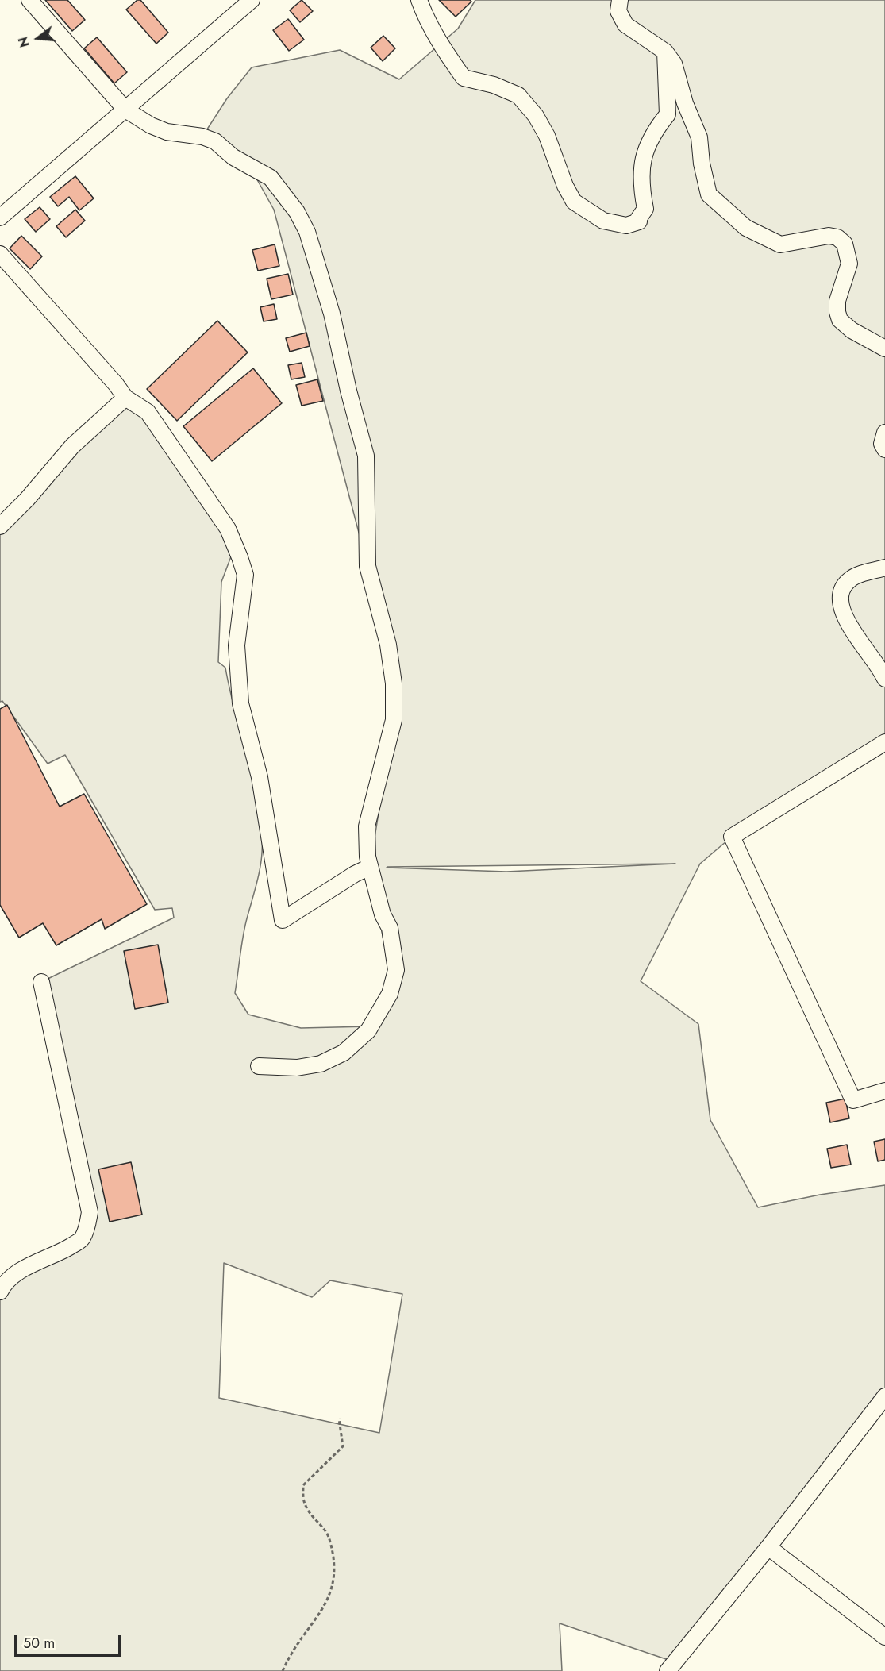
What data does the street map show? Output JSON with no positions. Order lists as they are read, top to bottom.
{
  "scale_bar": "50 m",
  "north": "left"
}
